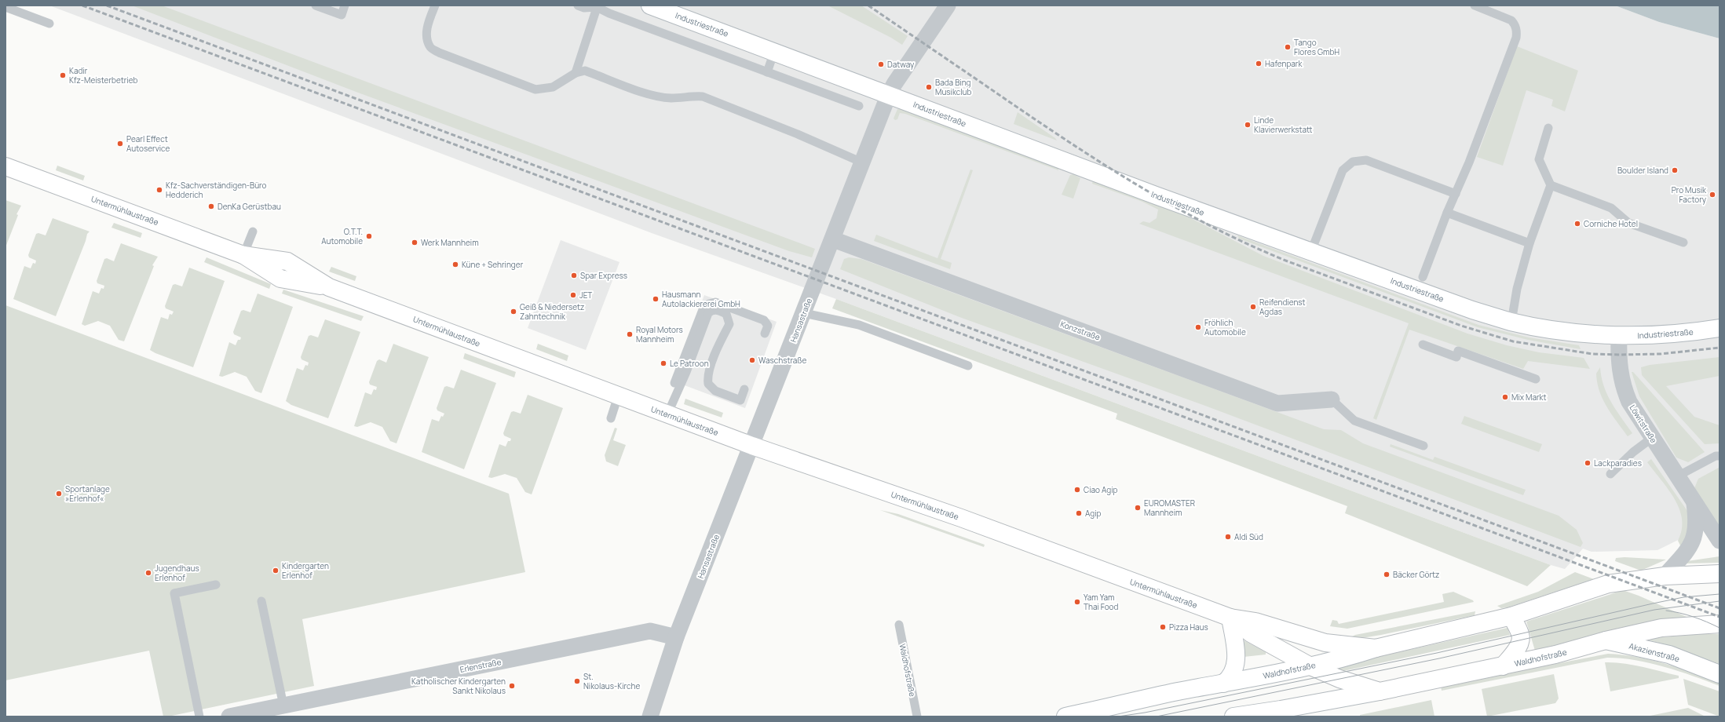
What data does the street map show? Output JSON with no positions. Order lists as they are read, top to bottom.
{
  "streets": {
    "main road": [
      "Industriestraße",
      "Untermühlaustraße",
      "Akazienstraße",
      "Waldhofstraße"
    ],
    "street": [
      "Hansastraße",
      "Konzstraße",
      "Löwitstraße",
      "Erlenstraße"
    ]
  },
  "crossings": [
    ["Industriestraße", "Hansastraße"],
    ["Industriestraße", "Löwitstraße"],
    ["Untermühlaustraße", "Hansastraße"],
    ["Untermühlaustraße", "Waldhofstraße"],
    ["Hansastraße", "Konzstraße"],
    ["Hansastraße", "Erlenstraße"],
    ["Löwitstraße", "Waldhofstraße"],
    ["Akazienstraße", "Waldhofstraße"]
  ],
  "places": [
    "Tango Flores GmbH",
    "Hafenpark",
    "Datway",
    "Kadir Kfz-Meisterbetrieb",
    "Bada Bing Musikclub",
    "Linde Klavierwerkstatt",
    "Pearl Effect Autoservice",
    "Boulder Island",
    "Kfz-Sachverständigen-Büro Hedderich",
    "Pro Musik Factory",
    "DenKa Gerüstbau",
    "Corniche Hotel",
    "O.T.T. Automobile",
    "Werk Mannheim",
    "Küne + Sehringer",
    "Spar Express",
    "JET",
    "Hausmann Autolackiererei GmbH",
    "Reifendienst Agdas",
    "Geiß & Niedersetz Zahntechnik",
    "Fröhlich Automobile",
    "Royal Motors Mannheim",
    "Waschstraße",
    "Le Patroon",
    "Mix Markt",
    "Lackparadies",
    "Ciao Agip",
    "Sportanlage »Erlenhof«",
    "EUROMASTER Mannheim",
    "Agip",
    "Aldi Süd",
    "Kindergarten Erlenhof",
    "Jugendhaus Erlenhof",
    "Bäcker Görtz",
    "Yam Yam Thai Food",
    "Pizza Haus",
    "St. Nikolaus-Kirche",
    "Katholischer Kindergarten Sankt Nikolaus"
  ]
}
